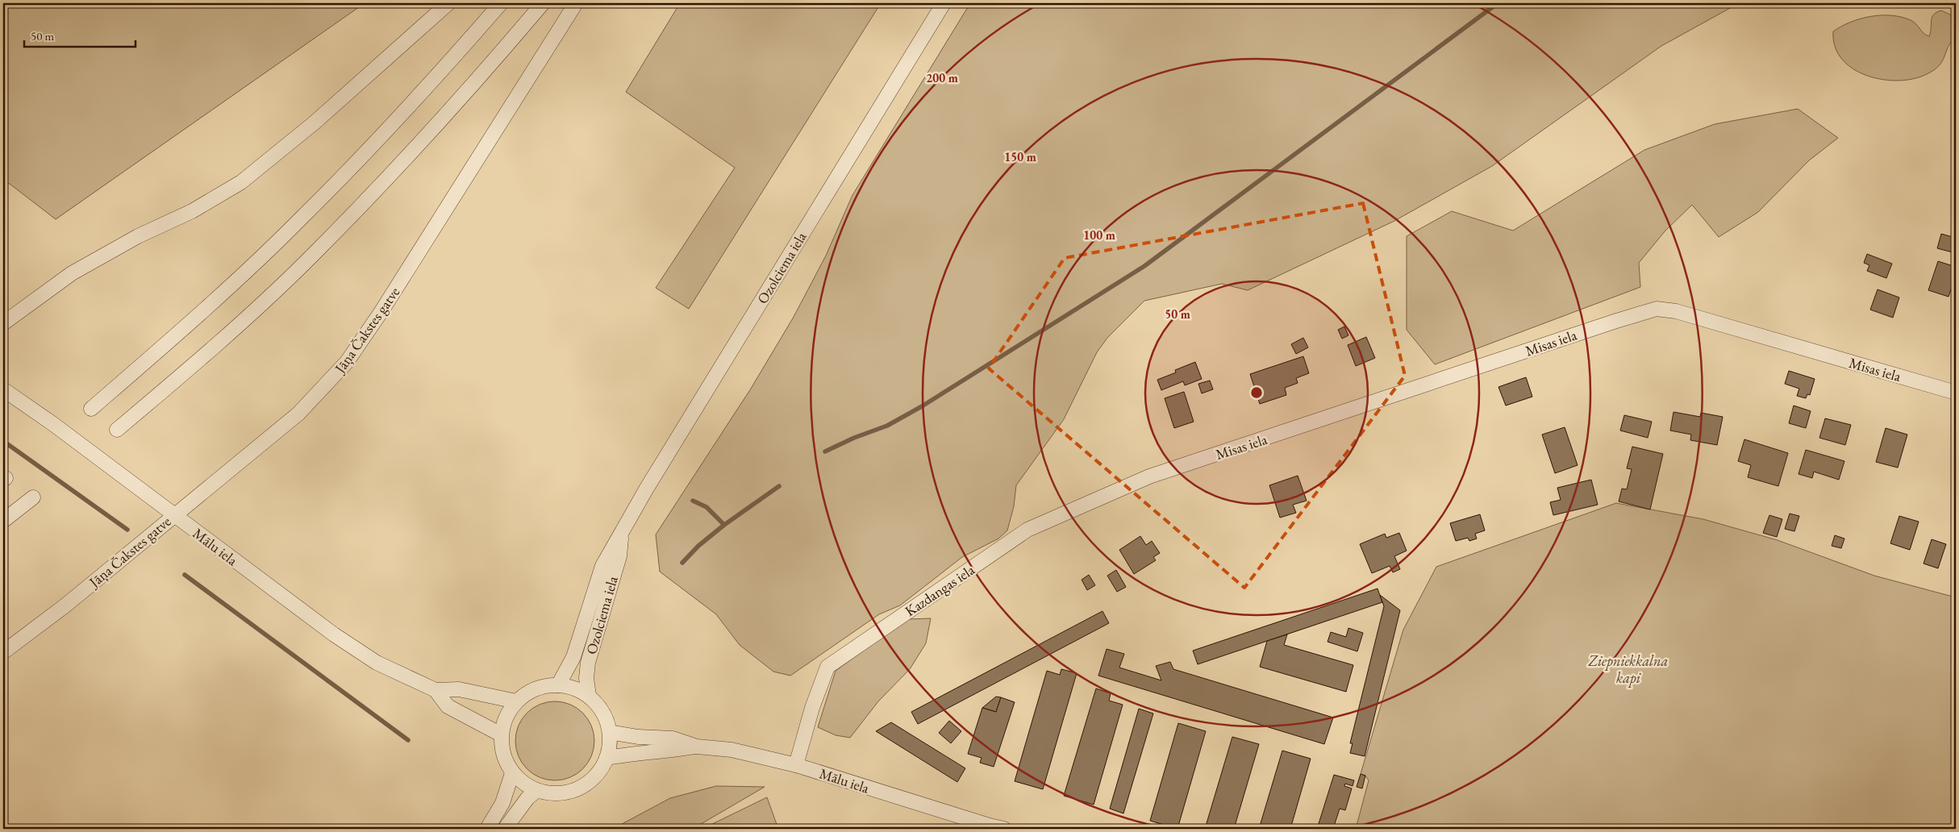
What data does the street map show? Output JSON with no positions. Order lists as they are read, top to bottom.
{
  "streets": {
    "street": [
      "Ozolciema iela",
      "Jāņa Čakstes gatve",
      "Misas iela",
      "Mālu iela",
      "Kazdangas iela"
    ]
  },
  "crossings": [
    ["Ozolciema iela", "Mālu iela"],
    ["Jāņa Čakstes gatve", "Mālu iela"],
    ["Misas iela", "Kazdangas iela"],
    ["Mālu iela", "Kazdangas iela"]
  ],
  "parks": ["Ziepniekkalna kapi"],
  "scale_bar": "50 m",
  "rings": [
    "200 m",
    "150 m",
    "100 m",
    "50 m"
  ]
}
